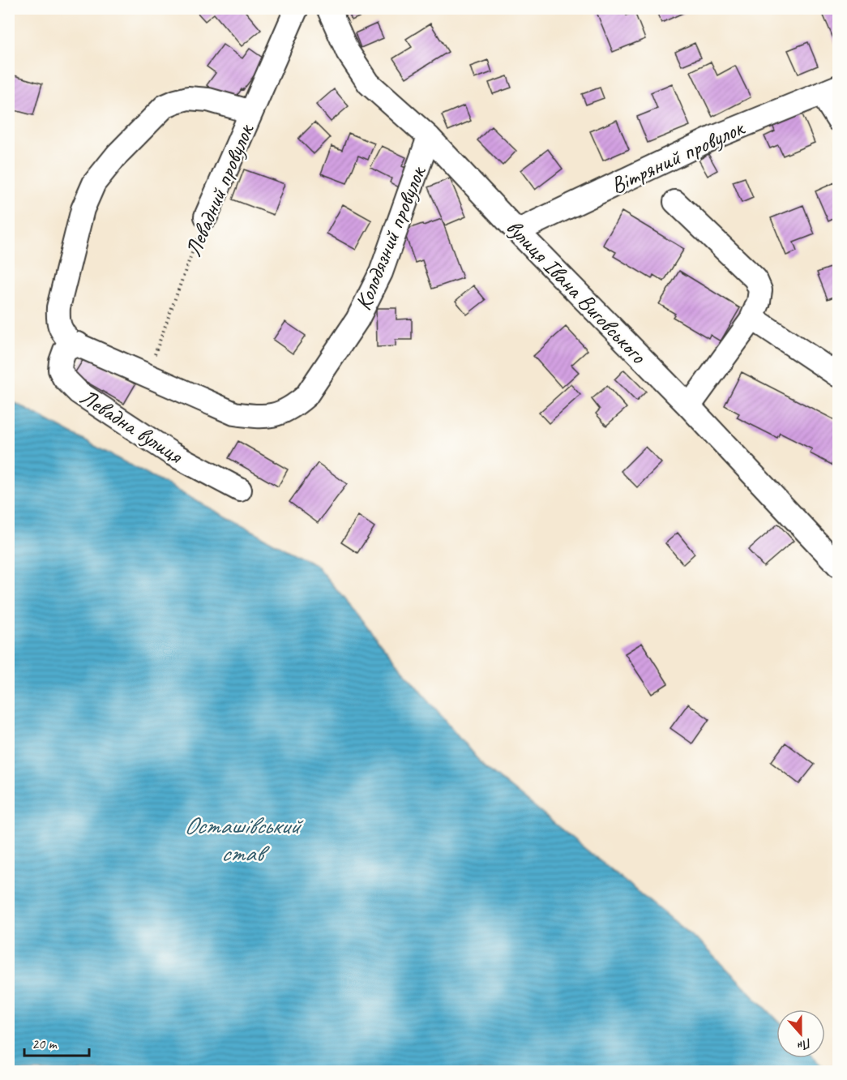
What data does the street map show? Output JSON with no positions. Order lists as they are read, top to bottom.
{
  "streets": {
    "street": [
      "Вітряний провулок",
      "Левадний провулок",
      "Колодязний провулок",
      "вулиця Івана Виговського",
      "Левадна вулиця"
    ]
  },
  "crossings": [
    ["Вітряний провулок", "вулиця Івана Виговського"],
    ["Левадний провулок", "Колодязний провулок"],
    ["Колодязний провулок", "вулиця Івана Виговського"],
    ["Колодязний провулок", "Левадна вулиця"]
  ],
  "water": ["Осташівський став"],
  "scale_bar": "20 m",
  "north": "bottom"
}
